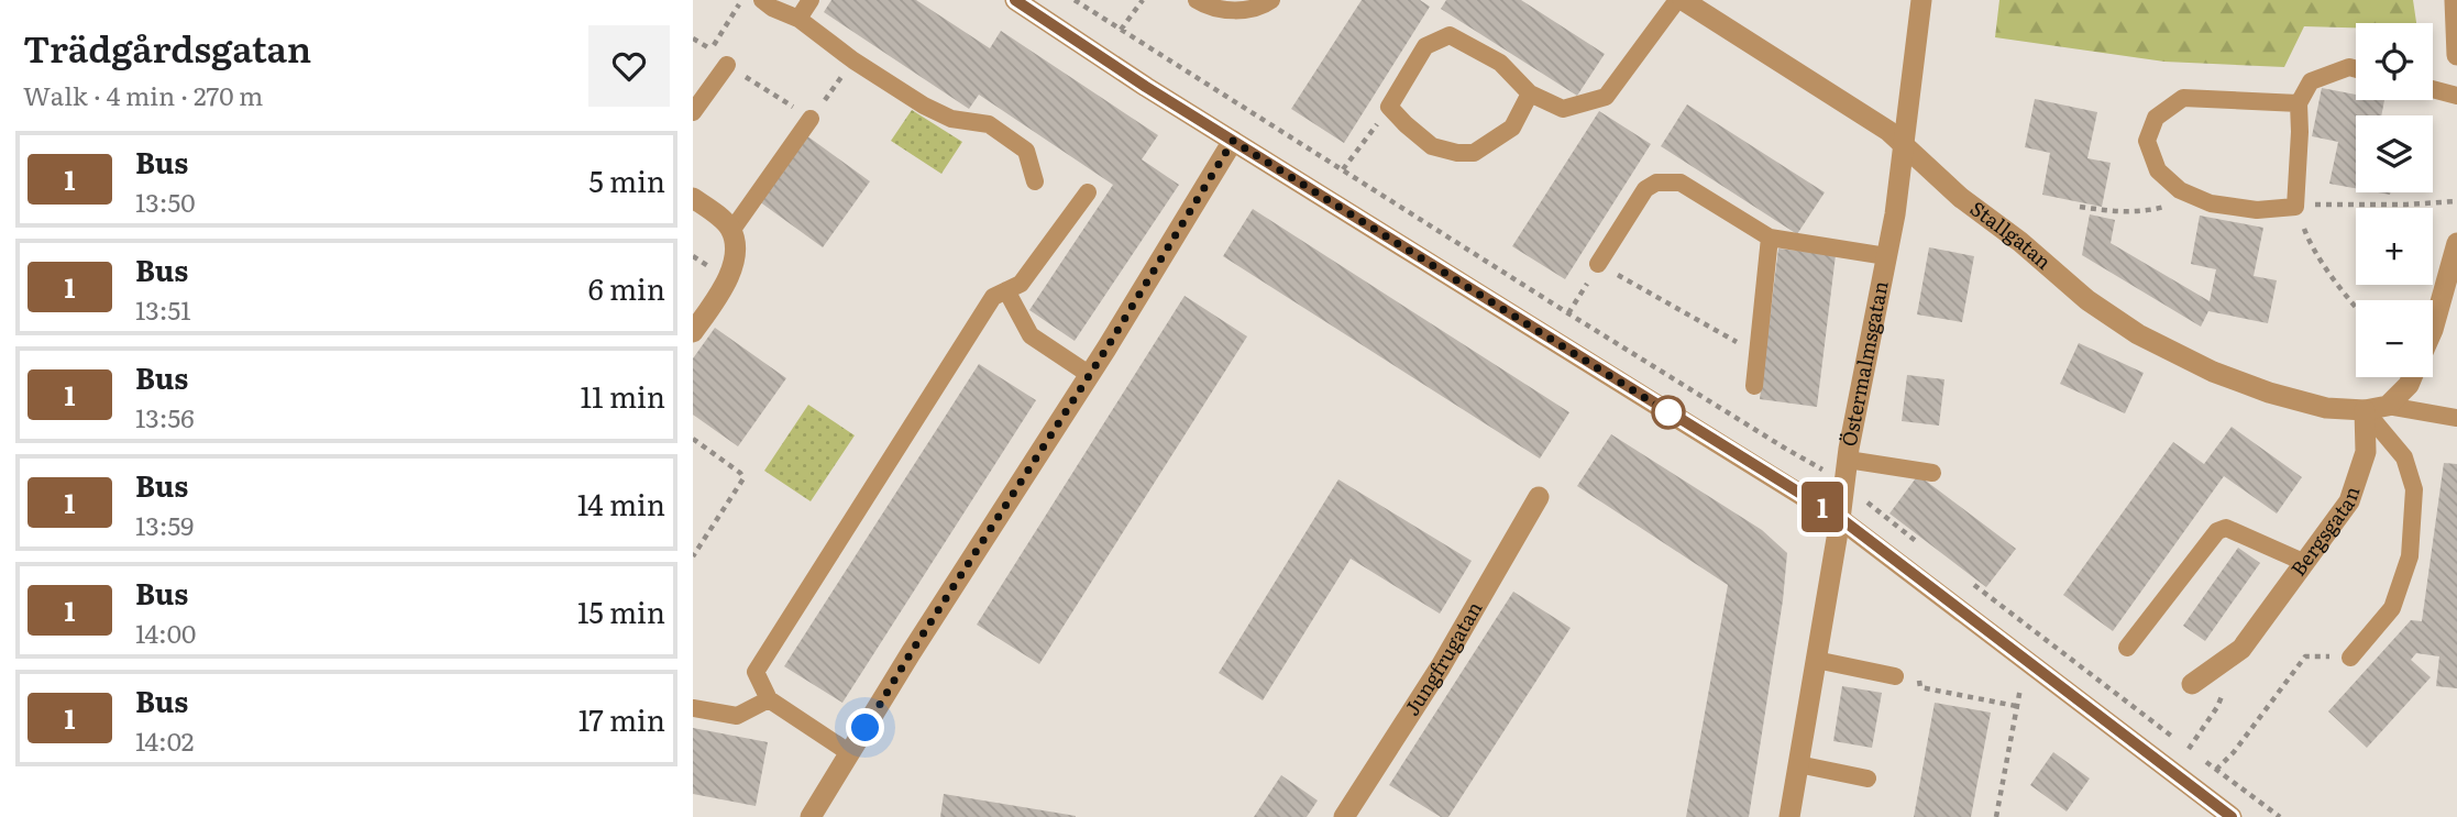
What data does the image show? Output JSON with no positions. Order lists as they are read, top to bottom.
{
  "streets": {
    "street": [
      "Stallgatan",
      "Östermalmsgatan",
      "Bergsgatan",
      "Jungfrugatan"
    ]
  },
  "crossings": [
    ["Stallgatan", "Östermalmsgatan"],
    ["Stallgatan", "Bergsgatan"]
  ],
  "lines": ["bus line 1"],
  "page": {
    "heading": ["Trädgårdsgatan", "Walk · 4 min · 270 m"],
    "on_map": "1",
    "map_buttons": ["+", "−"],
    "list": [
      {
        "mark": "1",
        "name": "Bus",
        "note": "13:50",
        "value": "5 min"
      },
      {
        "mark": "1",
        "name": "Bus",
        "note": "13:51",
        "value": "6 min"
      },
      {
        "mark": "1",
        "name": "Bus",
        "note": "13:56",
        "value": "11 min"
      },
      {
        "mark": "1",
        "name": "Bus",
        "note": "13:59",
        "value": "14 min"
      },
      {
        "mark": "1",
        "name": "Bus",
        "note": "14:00",
        "value": "15 min"
      },
      {
        "mark": "1",
        "name": "Bus",
        "note": "14:02",
        "value": "17 min"
      }
    ]
  }
}
